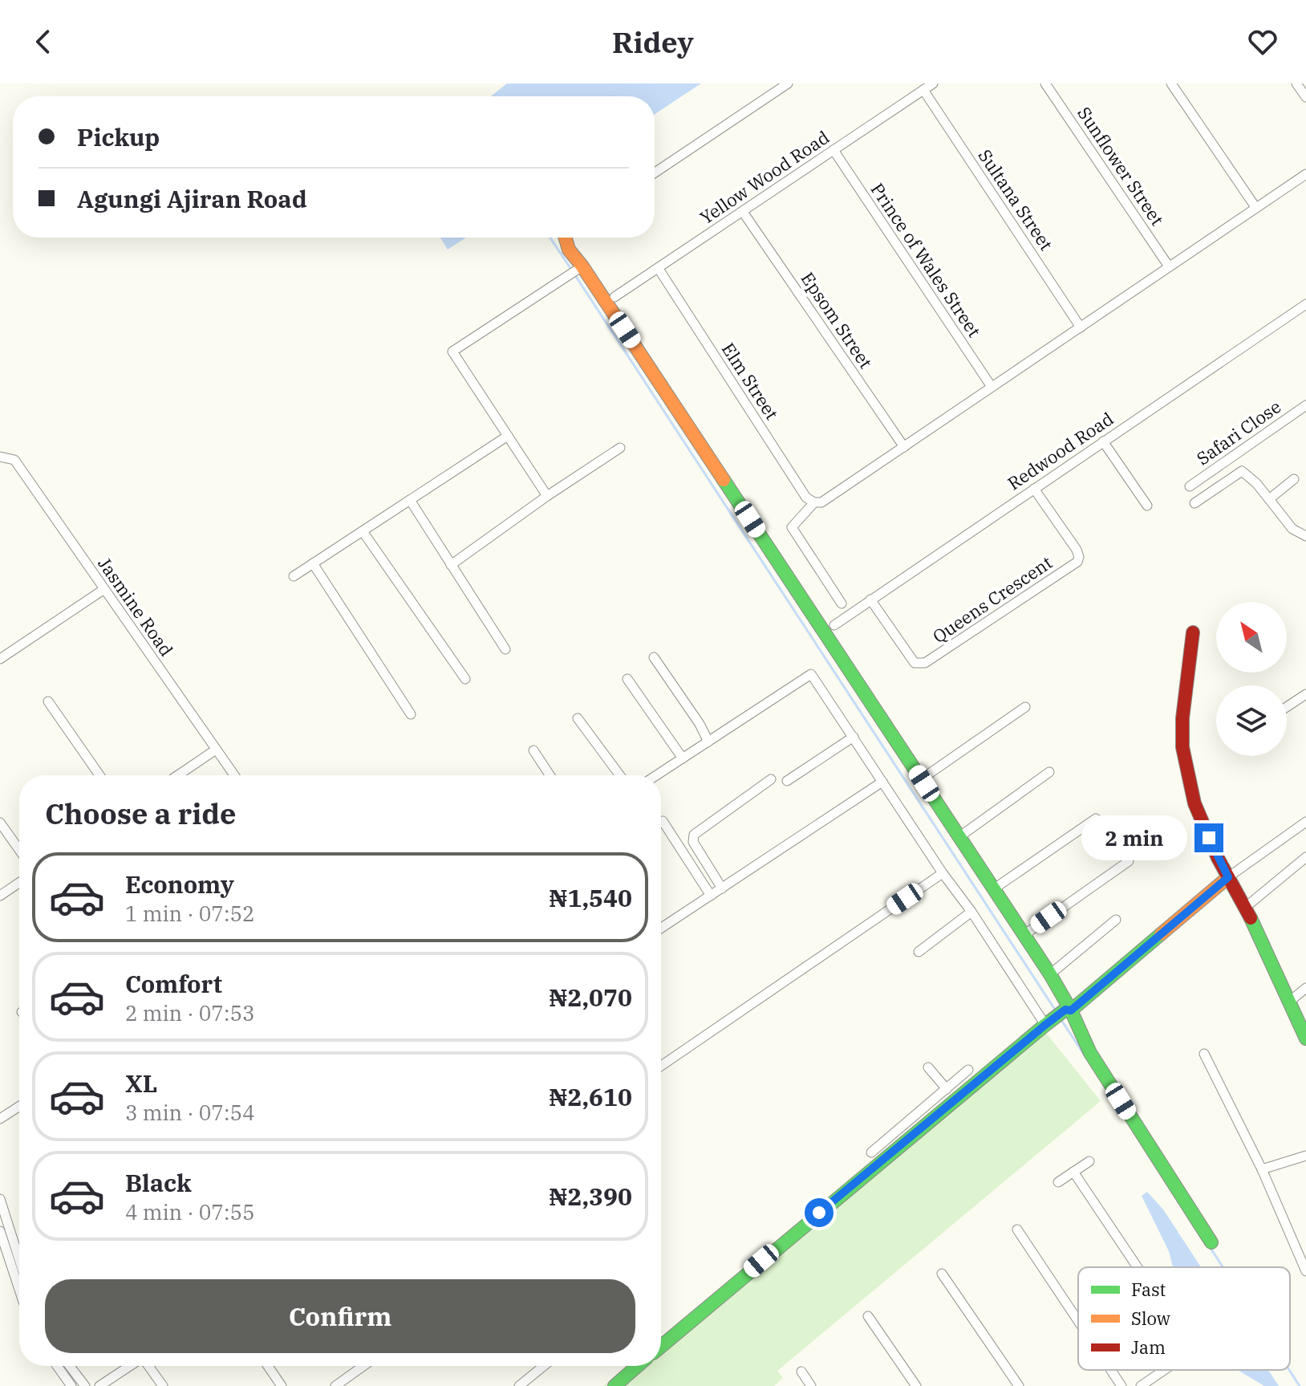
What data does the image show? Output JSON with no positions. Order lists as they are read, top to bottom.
{
  "streets": {
    "street": [
      "Sunflower Street",
      "Yellow Wood Road",
      "Sultana Street",
      "Prince of Wales Street",
      "Epsom Street",
      "Elm Street",
      "Safari Close",
      "Redwood Road",
      "Queens Crescent",
      "Jasmine Road"
    ]
  },
  "crossings": [
    ["Yellow Wood Road", "Sultana Street"],
    ["Yellow Wood Road", "Prince of Wales Street"],
    ["Yellow Wood Road", "Epsom Street"],
    ["Yellow Wood Road", "Elm Street"],
    ["Redwood Road", "Queens Crescent"]
  ],
  "legend": ["Fast", "Slow", "Jam"],
  "north": "top left",
  "page": {
    "header": "Ridey",
    "banner": ["Pickup", "Agungi Ajiran Road"],
    "heading": "Choose a ride",
    "bubble": "2 min",
    "list": [
      {
        "name": "Economy",
        "note": "1 min · 07:52",
        "value": "₦1,540"
      },
      {
        "name": "Comfort",
        "note": "2 min · 07:53",
        "value": "₦2,070"
      },
      {
        "name": "XL",
        "note": "3 min · 07:54",
        "value": "₦2,610"
      },
      {
        "name": "Black",
        "note": "4 min · 07:55",
        "value": "₦2,390"
      }
    ],
    "buttons": "Confirm"
  }
}
